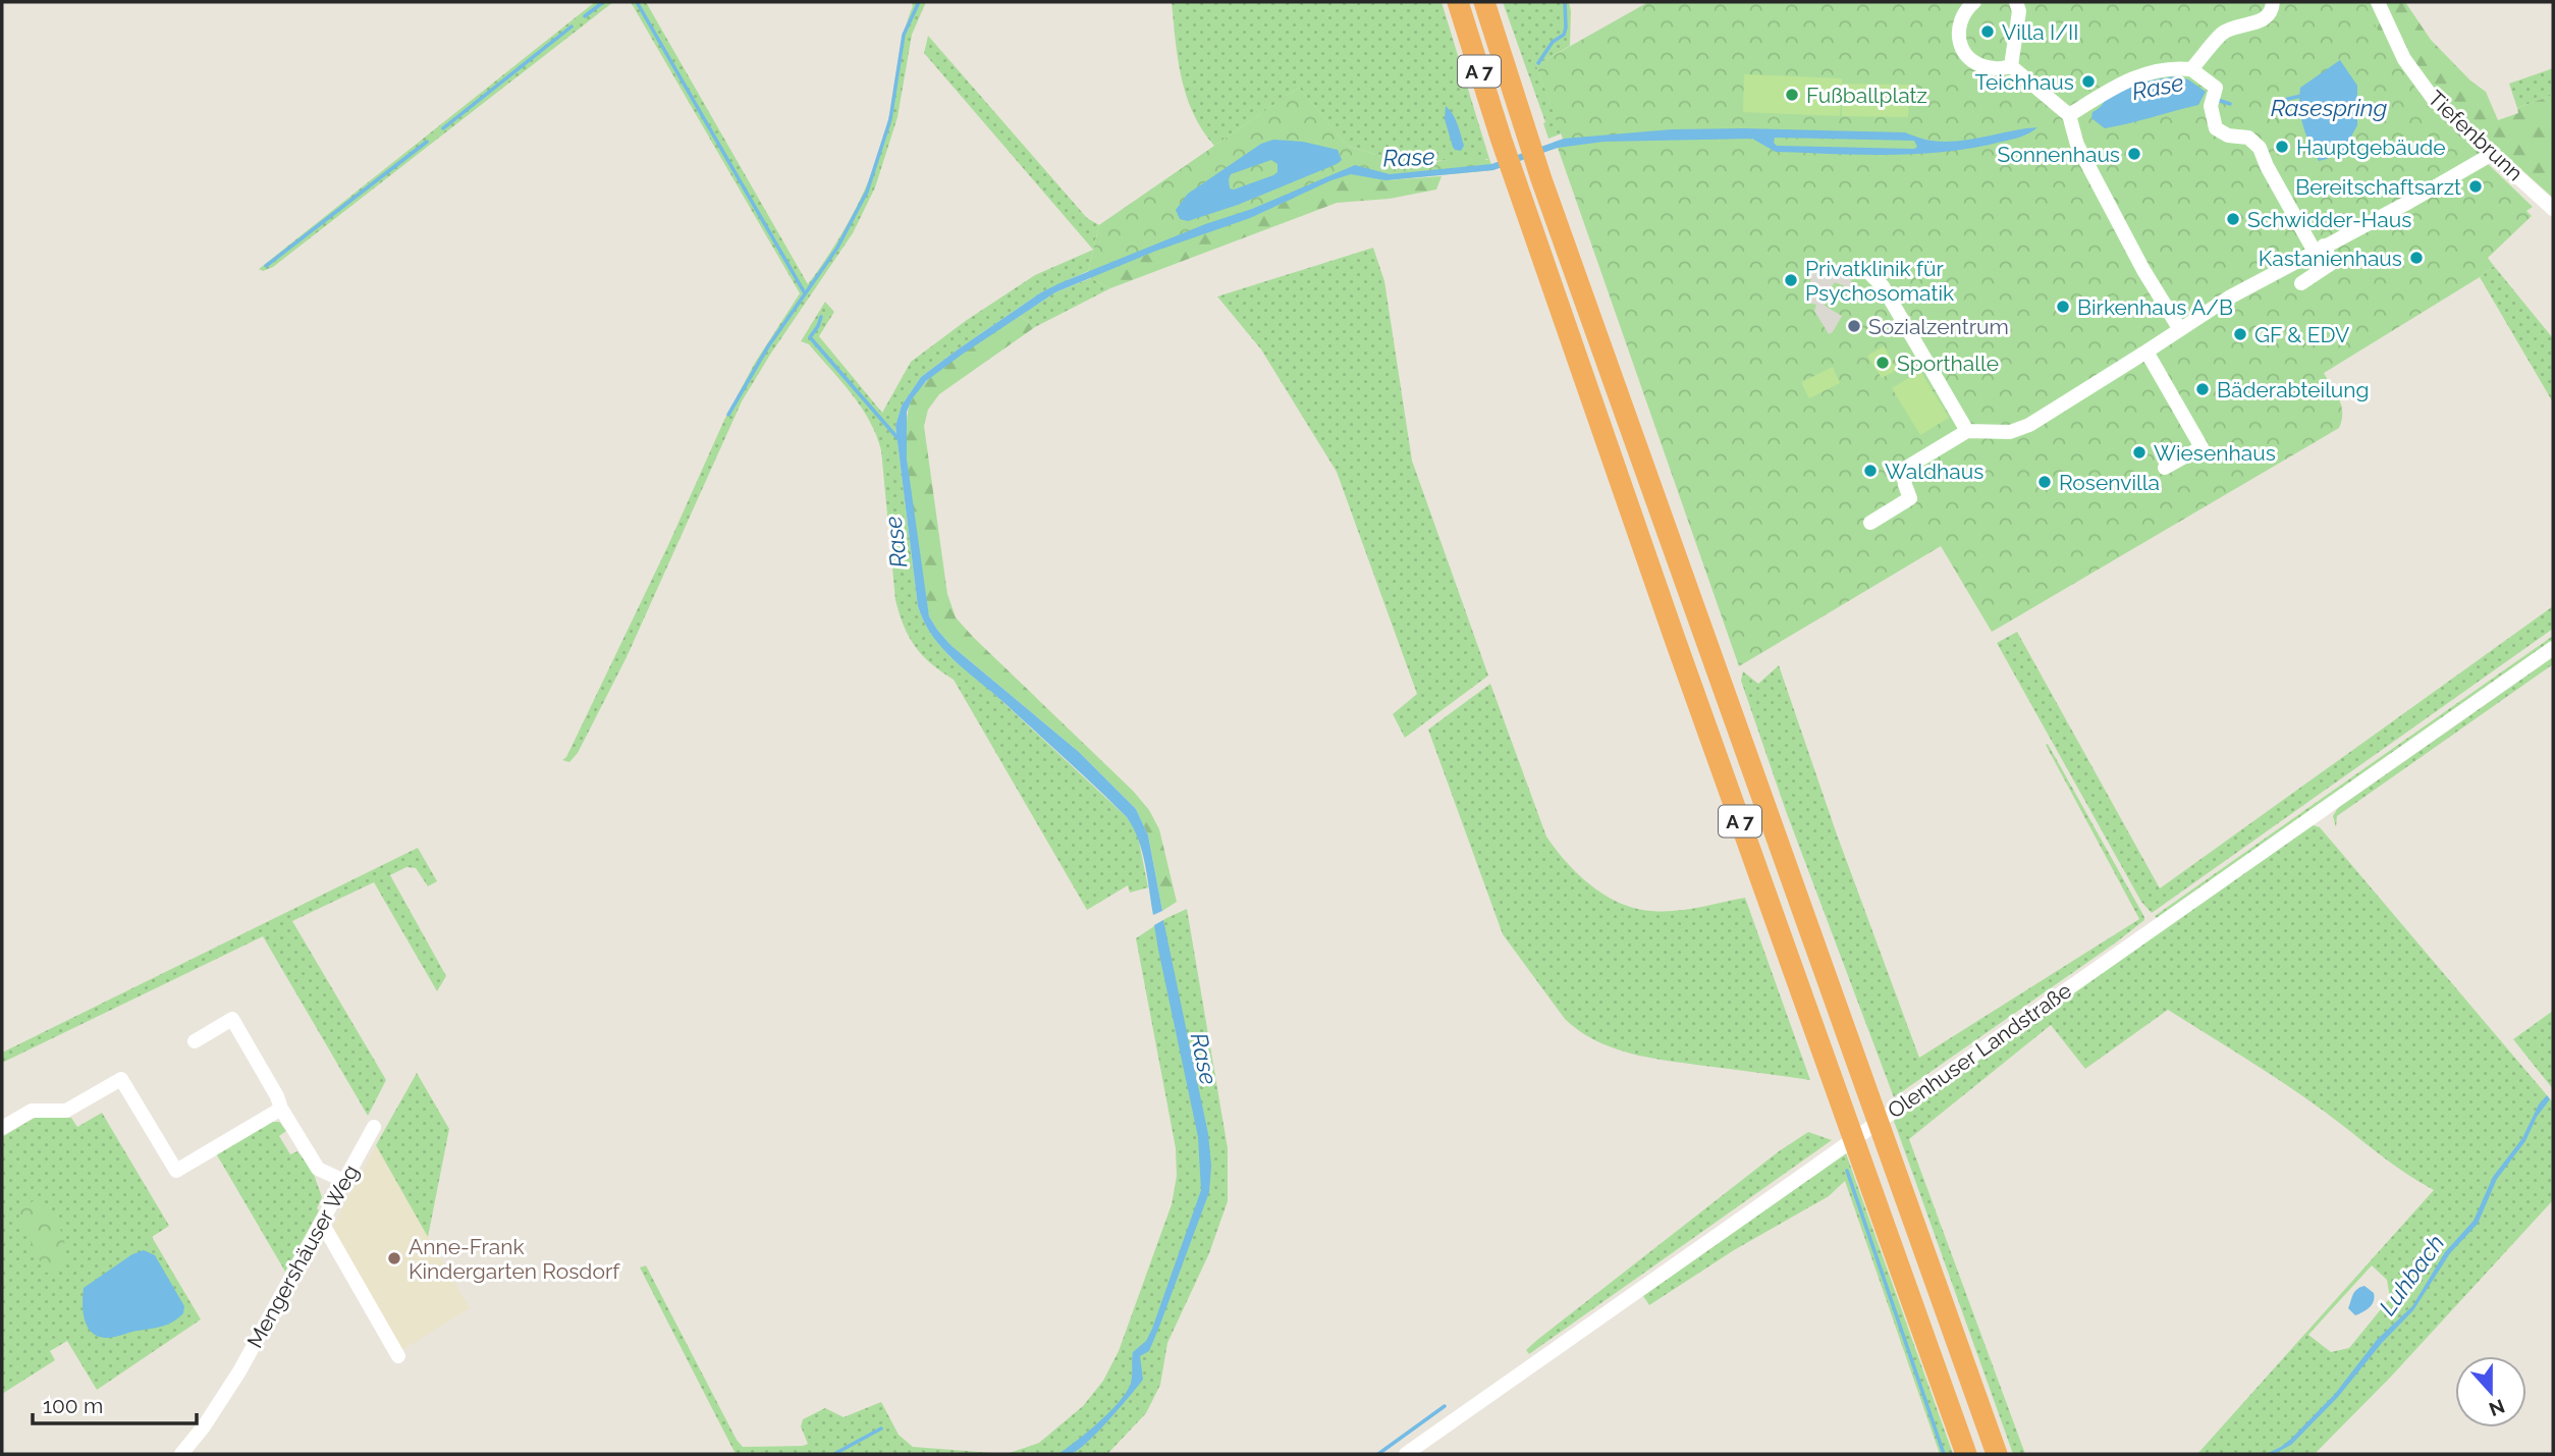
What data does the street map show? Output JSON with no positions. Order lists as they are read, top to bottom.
{
  "streets": {
    "highway": ["A 7"],
    "street": ["Tiefenbrunn", "Olenhuser Landstraße", "Mengershäuser Weg"]
  },
  "water": ["Rase", "Rasespring", "Luhbach"],
  "places": [
    "Villa I/II",
    "Teichhaus",
    "Fußballplatz",
    "Hauptgebäude",
    "Sonnenhaus",
    "Bereitschaftsarzt",
    "Schwidder-Haus",
    "Kastanienhaus",
    "Privatklinik für Psychosomatik",
    "Birkenhaus A/B",
    "Sozialzentrum",
    "GF & EDV",
    "Sporthalle",
    "Bäderabteilung",
    "Wiesenhaus",
    "Waldhaus",
    "Rosenvilla",
    "Anne-Frank Kindergarten Rosdorf"
  ],
  "scale_bar": "100 m",
  "north": "bottom"
}
